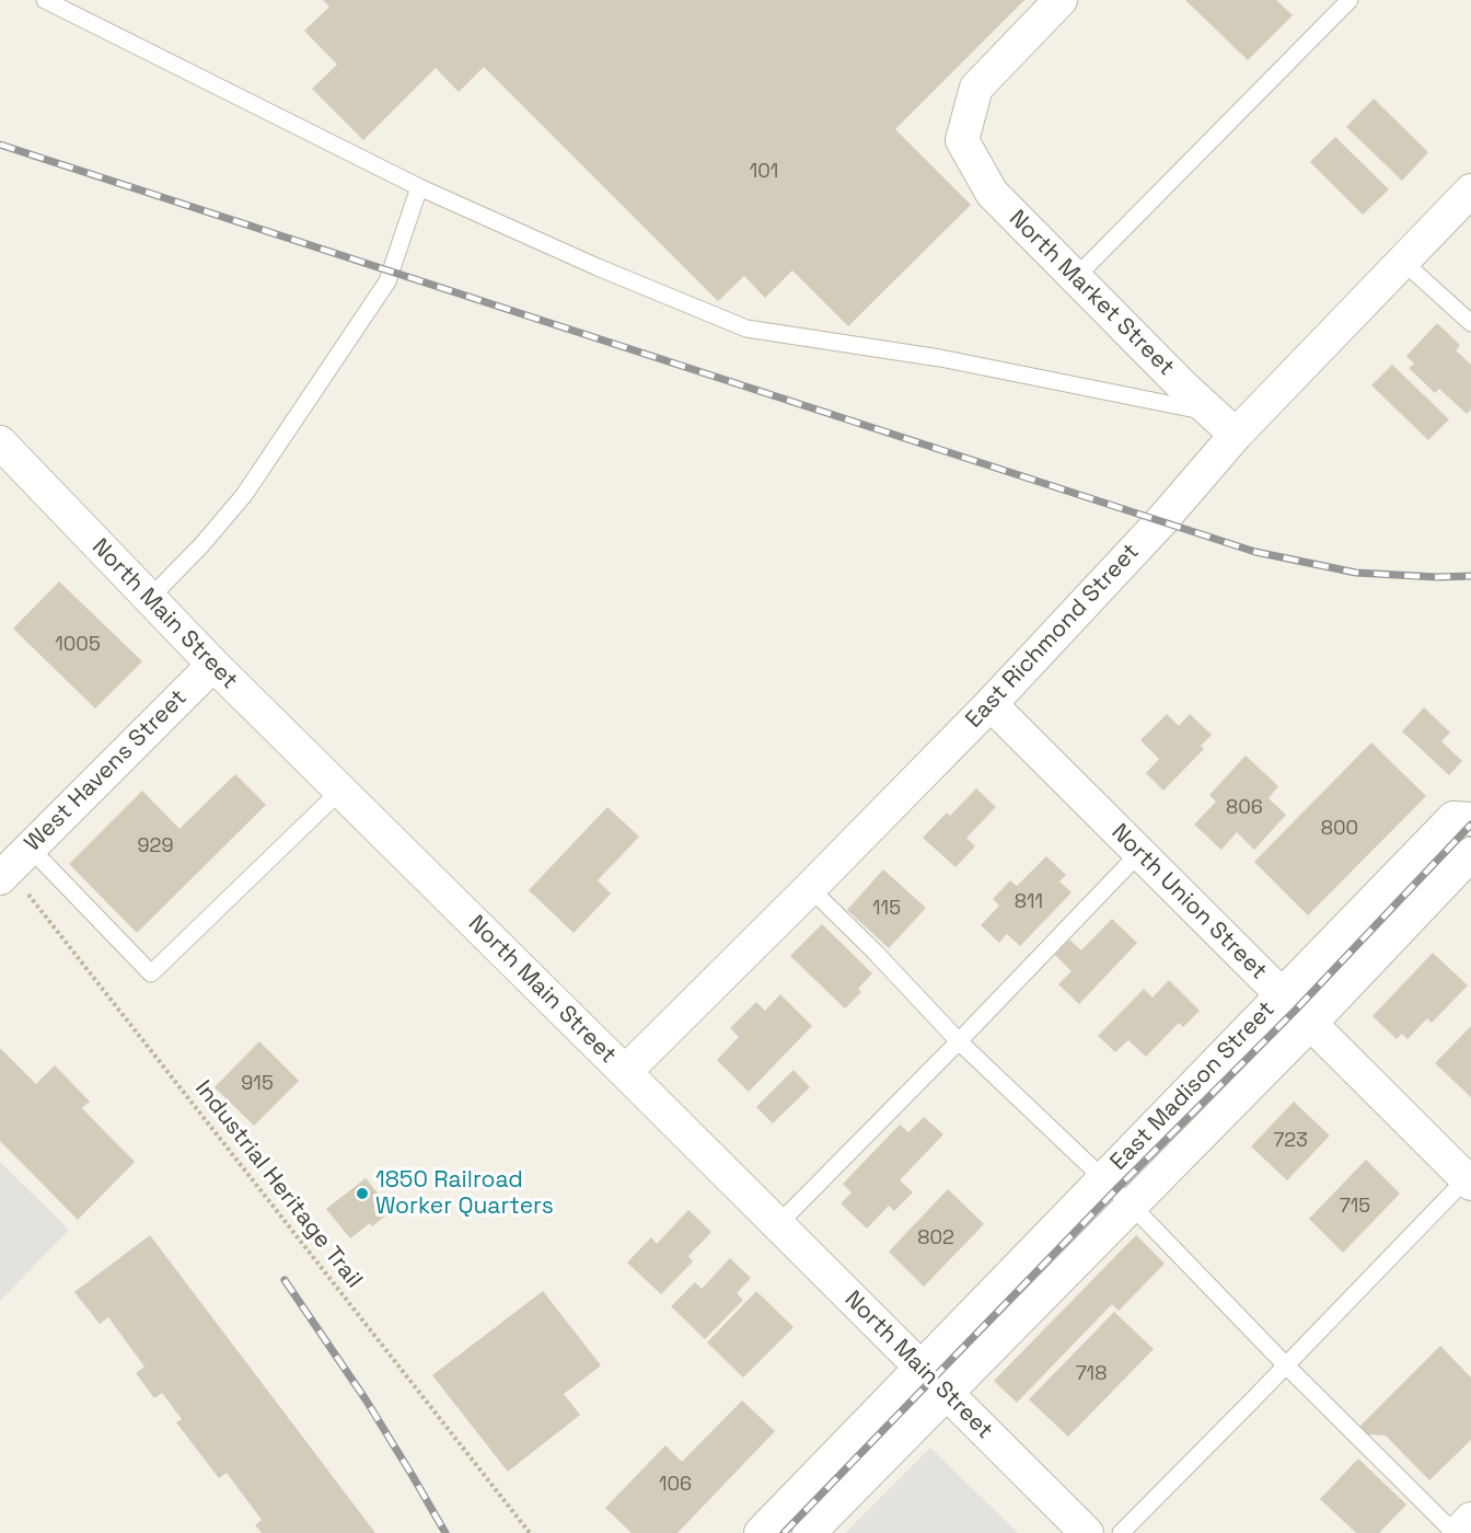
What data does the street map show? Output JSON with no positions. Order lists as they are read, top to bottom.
{
  "streets": {
    "street": [
      "North Market Street",
      "North Main Street",
      "East Richmond Street",
      "West Havens Street",
      "North Union Street",
      "East Madison Street"
    ],
    "path": ["Industrial Heritage Trail"]
  },
  "crossings": [
    ["North Market Street", "East Richmond Street"],
    ["North Main Street", "East Richmond Street"],
    ["North Main Street", "West Havens Street"],
    ["North Main Street", "East Madison Street"],
    ["East Richmond Street", "North Union Street"],
    ["West Havens Street", "Industrial Heritage Trail"],
    ["North Union Street", "East Madison Street"]
  ],
  "places": ["1850 Railroad Worker Quarters"],
  "house_numbers": [
    "101",
    "1005",
    "806",
    "800",
    "929",
    "811",
    "115",
    "915",
    "723",
    "715",
    "802",
    "718",
    "106"
  ]
}
